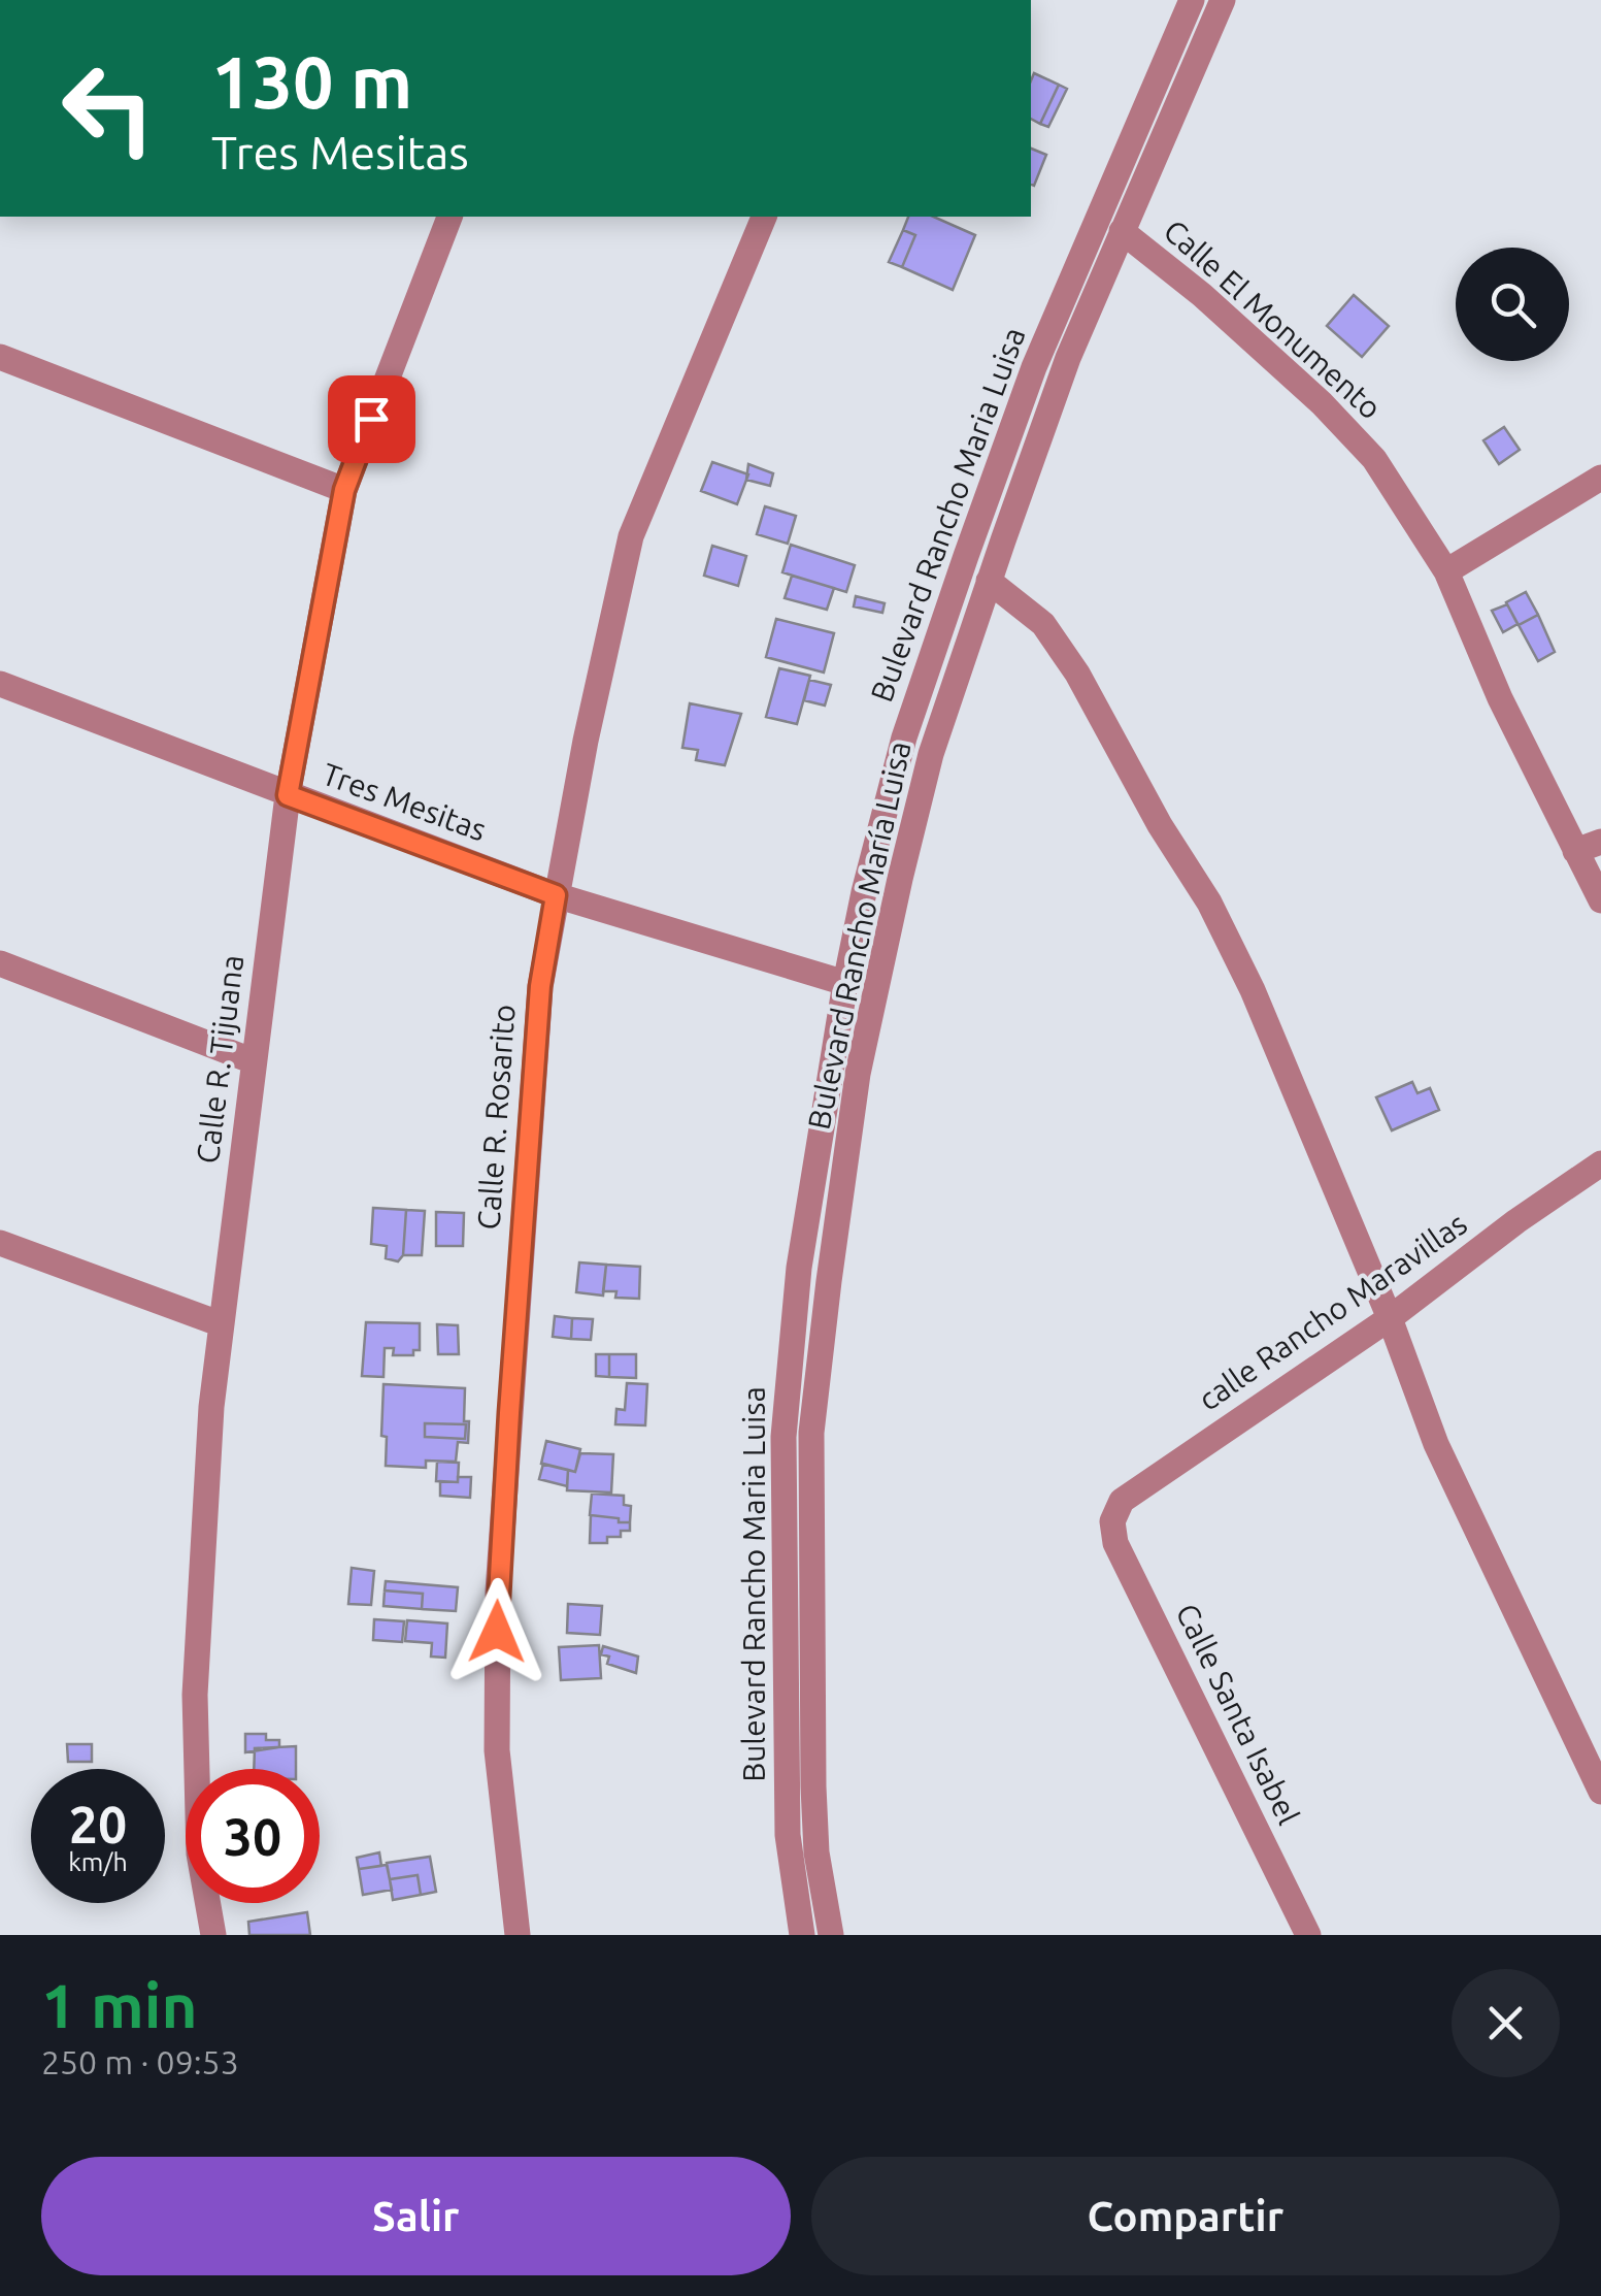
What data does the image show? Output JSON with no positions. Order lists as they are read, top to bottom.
{
  "streets": {
    "street": [
      "Calle El Monumento",
      "Bulevard Rancho Maria Luisa",
      "Tres Mesitas",
      "Bulevard Rancho María Luisa",
      "Calle R. Tijuana",
      "Calle R. Rosarito",
      "calle Rancho Maravillas",
      "Calle Santa Isabel"
    ]
  },
  "crossings": [
    ["Calle El Monumento", "Bulevard Rancho María Luisa"],
    ["Bulevard Rancho Maria Luisa", "Tres Mesitas"],
    ["Tres Mesitas", "Calle R. Tijuana"],
    ["Tres Mesitas", "Calle R. Rosarito"],
    ["calle Rancho Maravillas", "Calle Santa Isabel"]
  ],
  "page": {
    "turn": ["130 m", "Tres Mesitas"],
    "speed": "20 km/h",
    "limit": "30",
    "heading": ["1 min", "250 m · 09:53"],
    "buttons": ["Salir", "Compartir"]
  }
}
